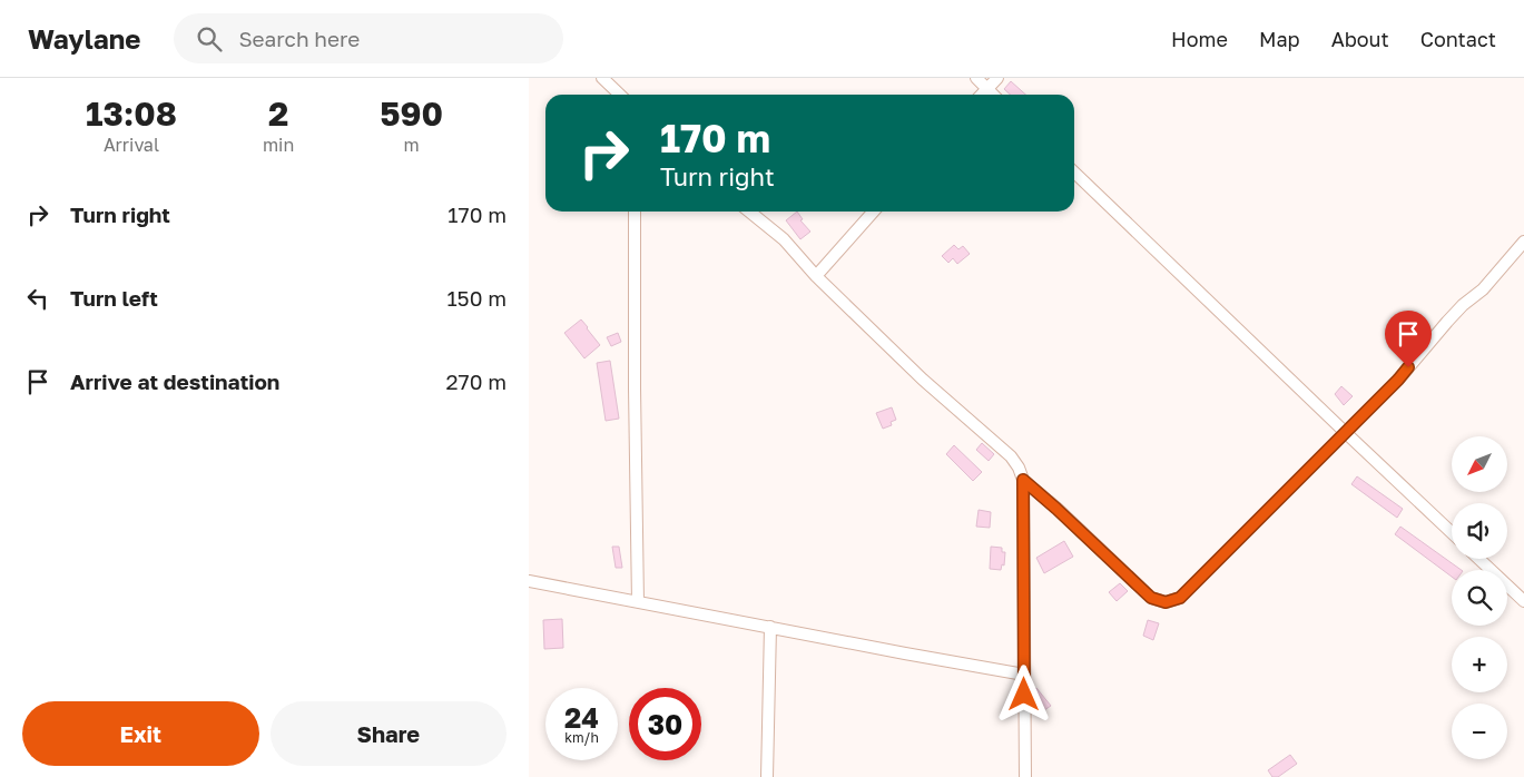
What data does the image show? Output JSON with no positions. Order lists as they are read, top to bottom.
{
  "north": "bottom left",
  "page": {
    "header": "Waylane",
    "search": "Search here",
    "nav": [
      "Home",
      "Map",
      "About",
      "Contact"
    ],
    "eta": [
      "13:08",
      "Arrival",
      "2",
      "min",
      "590",
      "m"
    ],
    "turn": ["170 m", "Turn right"],
    "list": [
      {
        "name": "Turn right",
        "value": "170 m"
      },
      {
        "name": "Turn left",
        "value": "150 m"
      },
      {
        "name": "Arrive at destination",
        "value": "270 m"
      }
    ],
    "map_buttons": ["+", "−"],
    "speed": "24 km/h",
    "limit": "30",
    "buttons": ["Exit", "Share"]
  }
}
